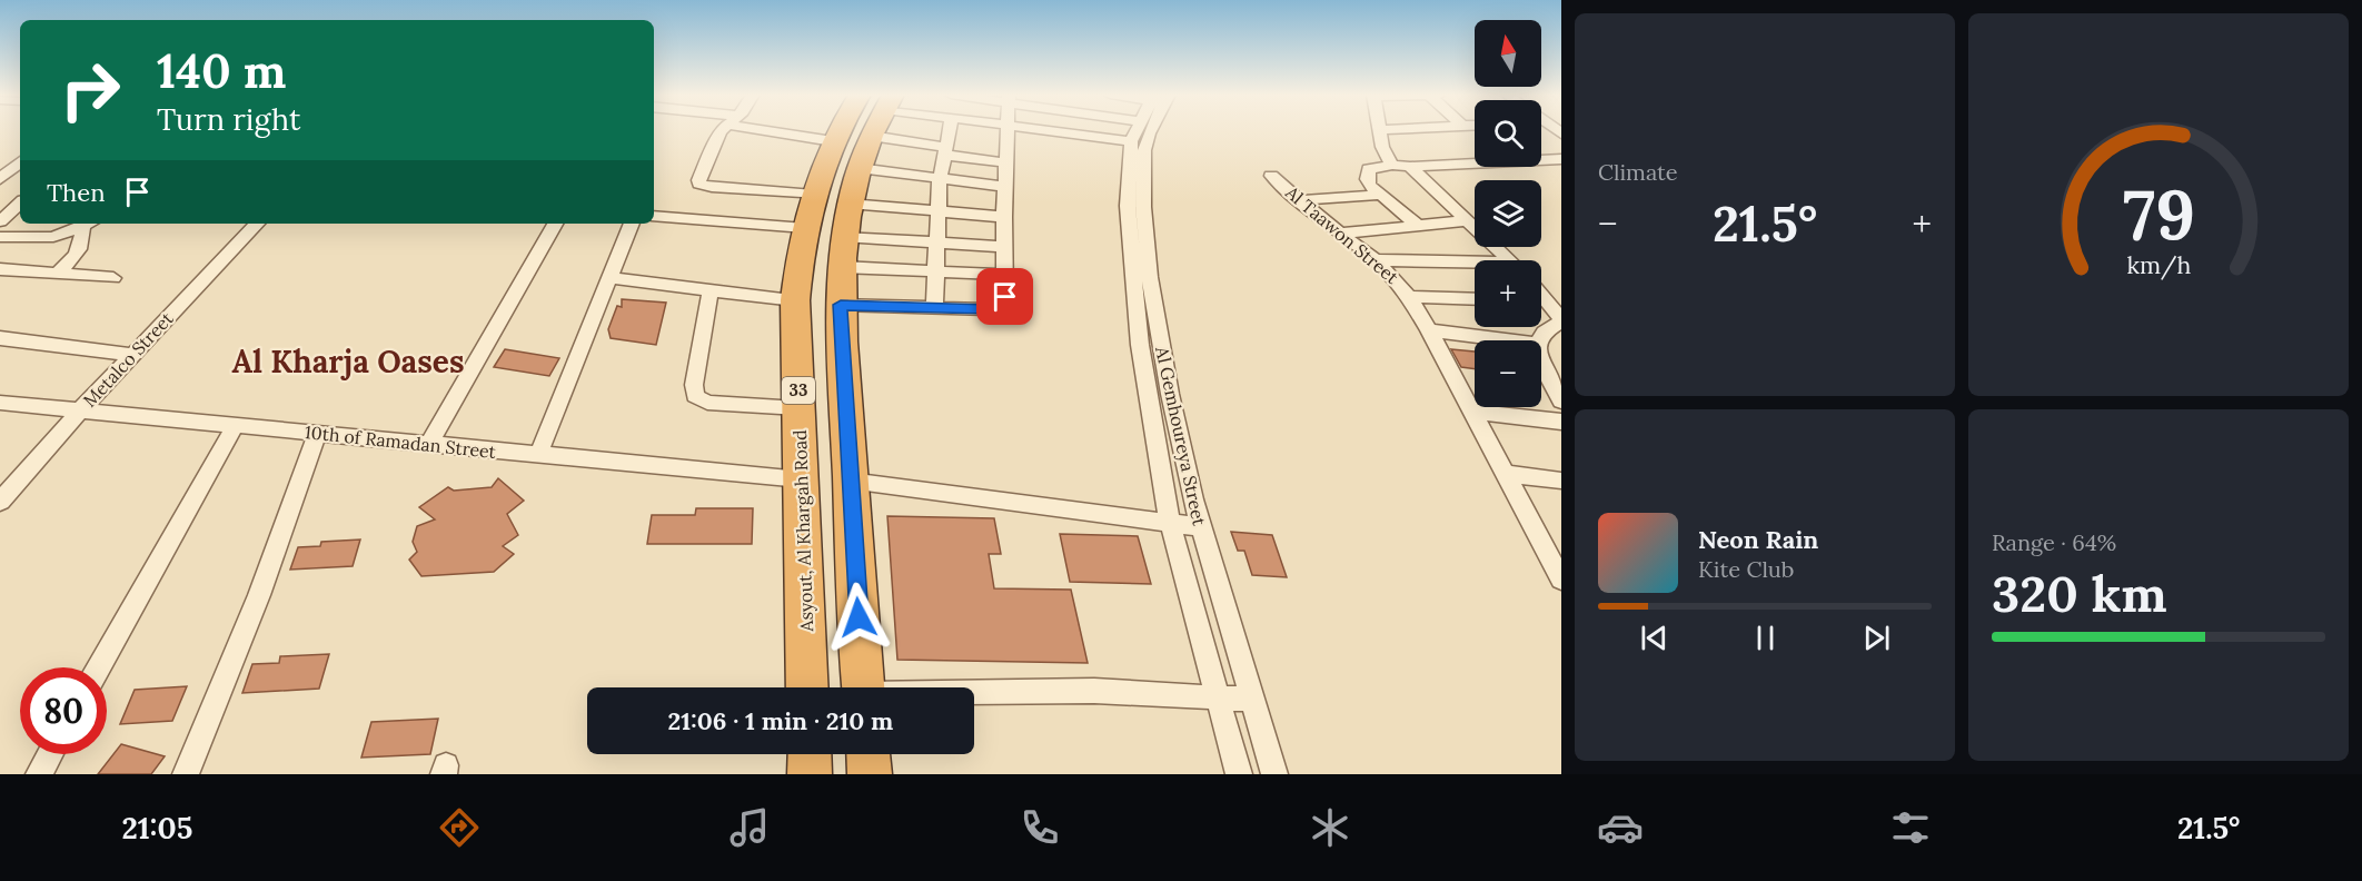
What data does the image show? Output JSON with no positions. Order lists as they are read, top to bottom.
{
  "streets": {
    "highway": ["33", "Asyout, Al Khargah Road"],
    "street": [
      "Al Taawon Street",
      "Metalco Street",
      "Al Gemhoureya Street",
      "10th of Ramadan Street"
    ]
  },
  "crossings": [
    ["Metalco Street", "10th of Ramadan Street"],
    ["10th of Ramadan Street", "Asyout, Al Khargah Road"]
  ],
  "districts": ["Al Kharja Oases"],
  "north": "top",
  "page": {
    "tile": [
      "Climate",
      ["Range · 64%", "320 km"]
    ],
    "map_buttons": ["+", "−"],
    "turn": ["140 m", "Turn right"],
    "then": "Then",
    "heat": ["−", "21.5°", "+"],
    "song": ["Neon Rain", "Kite Club"],
    "limit": "80",
    "trip": "21:06 · 1 min · 210 m",
    "tabs": ["21:05", "21.5°"],
    "gauge": ["79", "km/h"]
  }
}
